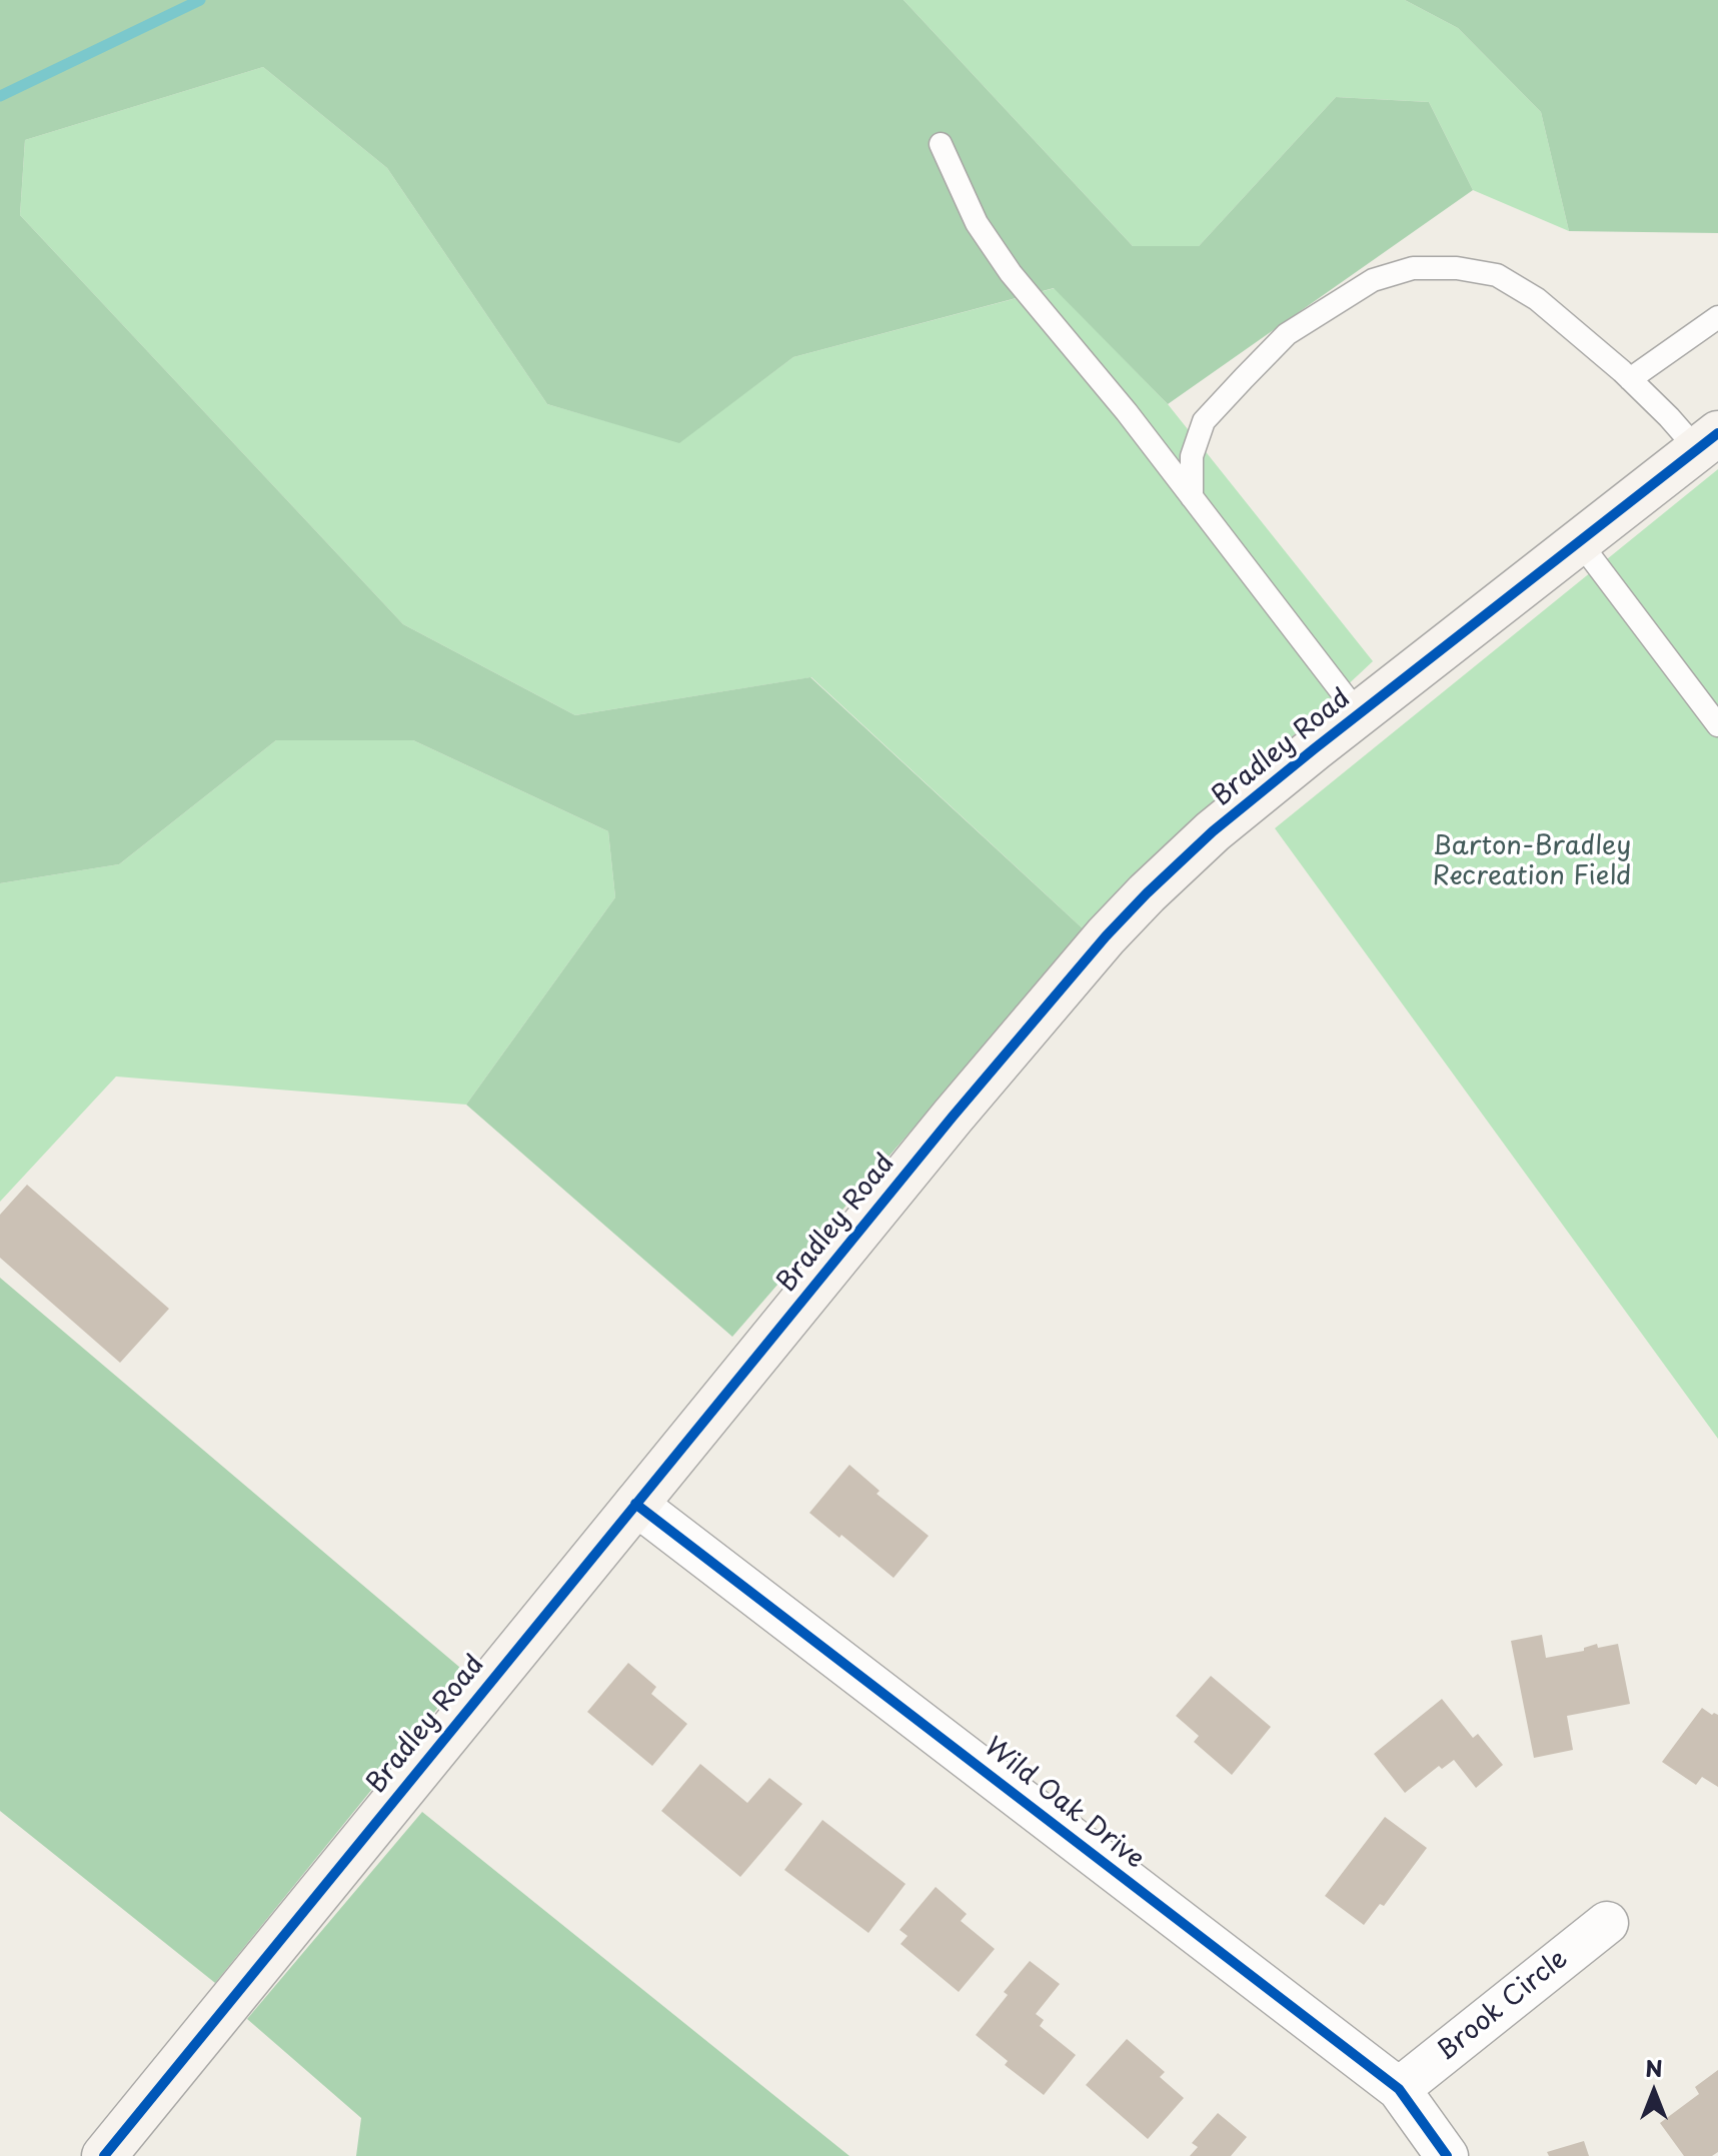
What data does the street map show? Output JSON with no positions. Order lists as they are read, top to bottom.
{
  "streets": {
    "street": ["Bradley Road", "Wild Oak Drive", "Brook Circle"]
  },
  "crossings": [
    ["Bradley Road", "Wild Oak Drive"],
    ["Wild Oak Drive", "Brook Circle"]
  ],
  "parks": ["Barton-Bradley Recreation Field"],
  "north": "top"
}
